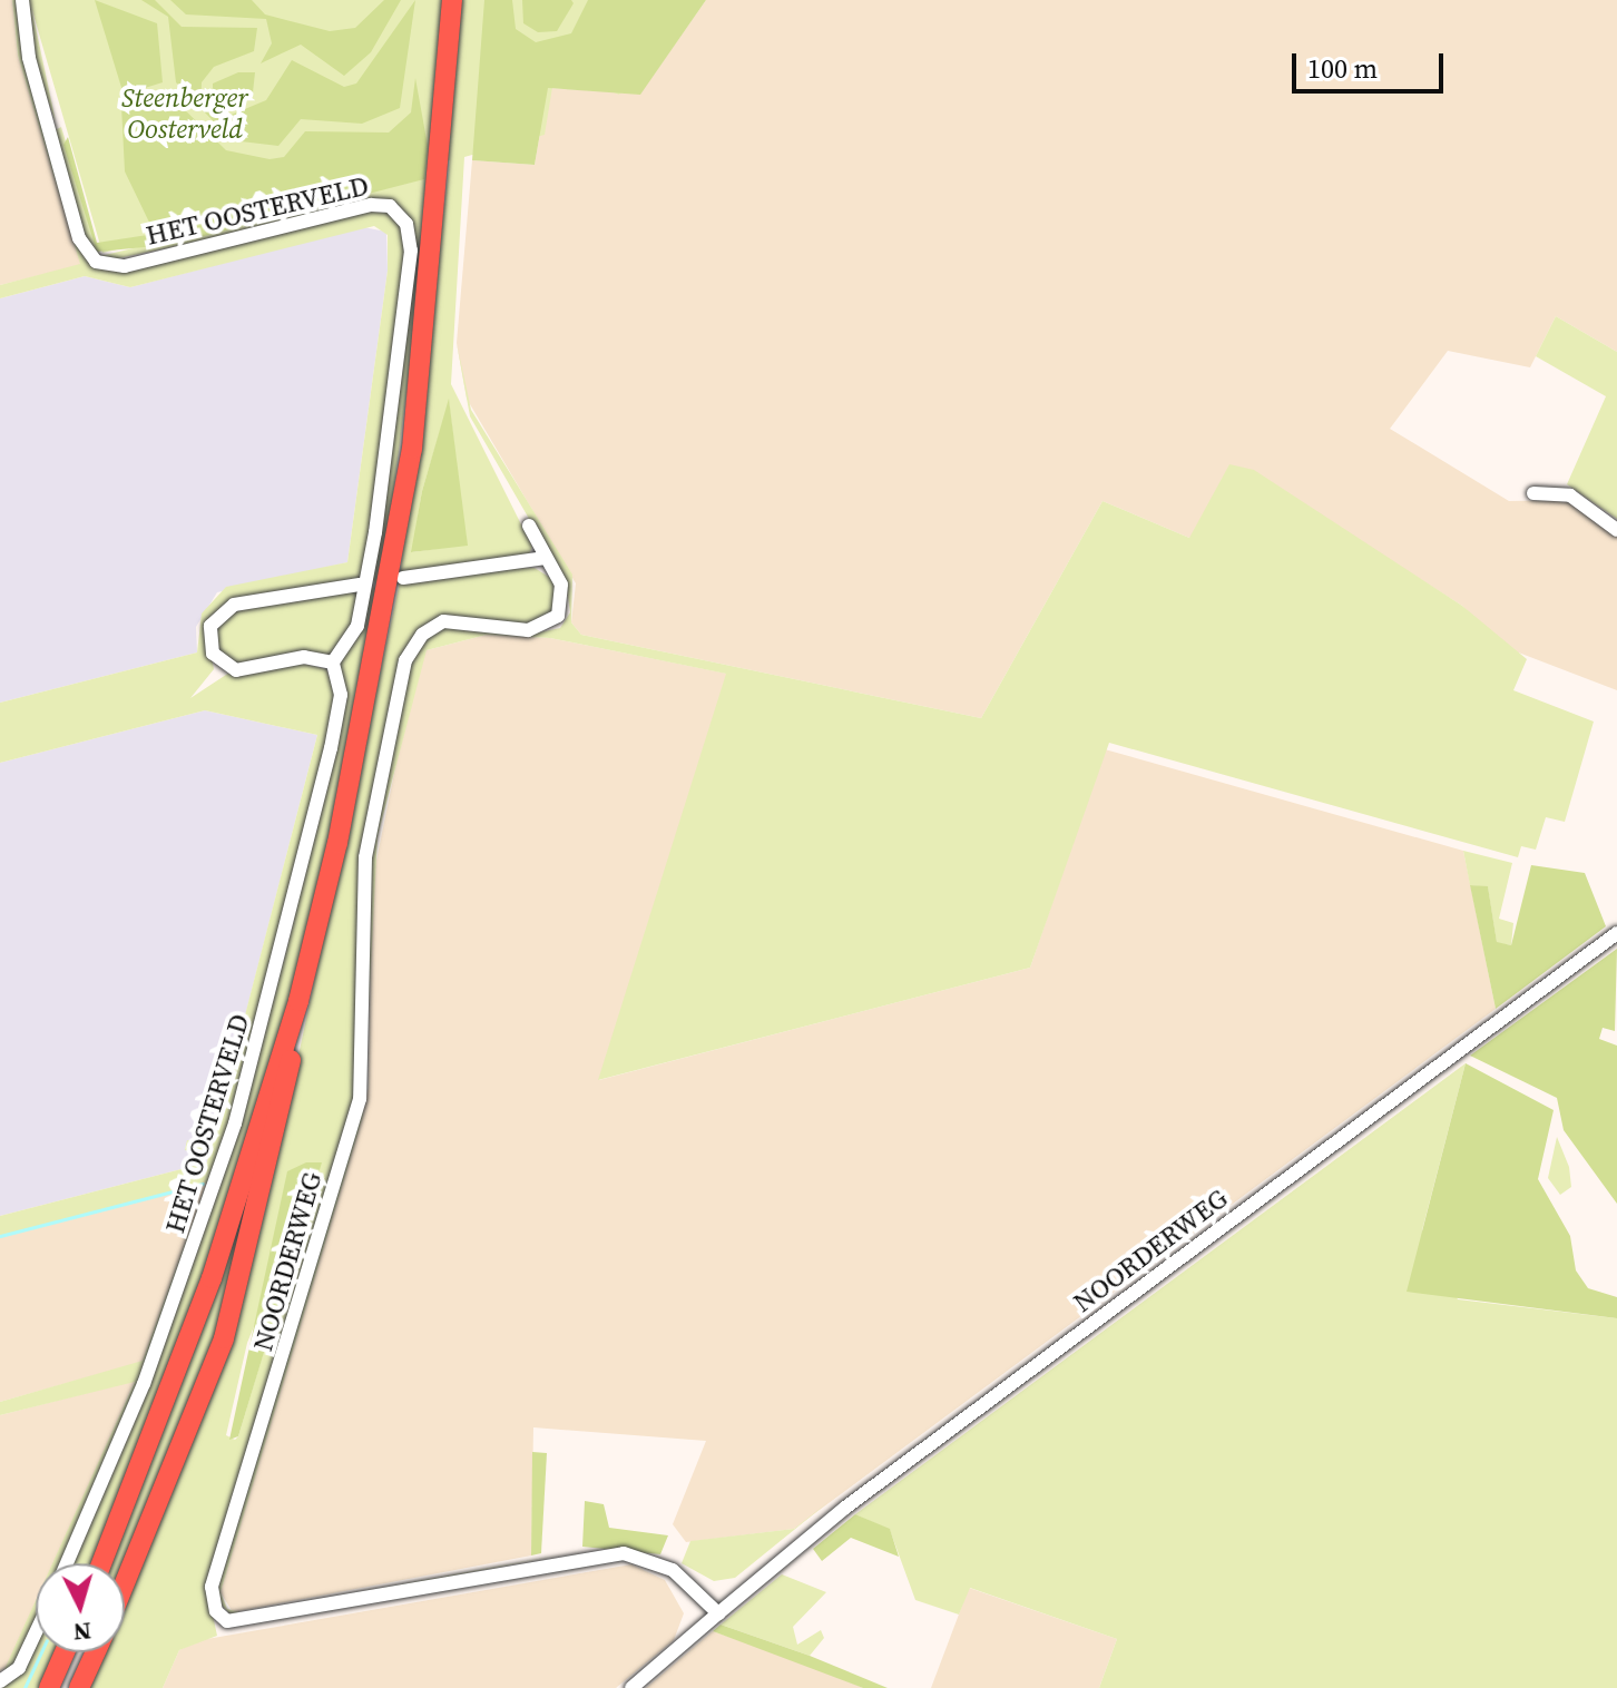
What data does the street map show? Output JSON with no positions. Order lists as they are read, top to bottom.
{
  "streets": {
    "street": ["HET OOSTERVELD", "NOORDERWEG"]
  },
  "parks": ["Steenberger Oosterveld"],
  "scale_bar": "100 m",
  "north": "bottom"
}
